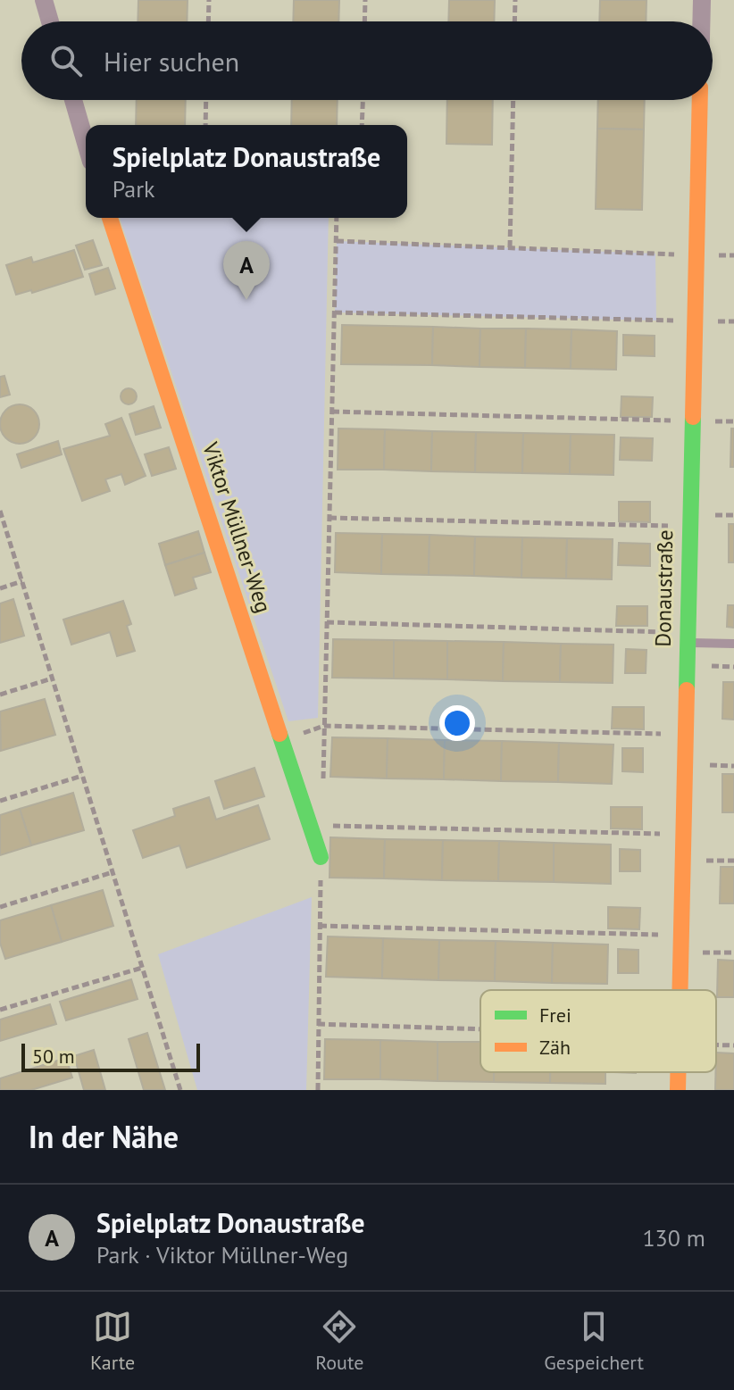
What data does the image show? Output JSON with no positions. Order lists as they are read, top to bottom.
{
  "streets": {
    "street": ["Viktor Müllner-Weg", "Donaustraße"]
  },
  "legend": ["Frei", "Zäh"],
  "scale_bar": "50 m",
  "page": {
    "search": "Hier suchen",
    "popup": ["Spielplatz Donaustraße", "Park"],
    "pins": "A",
    "scale": "50 m",
    "heading": "In der Nähe",
    "list": [
      {
        "mark": "A",
        "name": "Spielplatz Donaustraße",
        "note": "Park · Viktor Müllner-Weg",
        "value": "130 m"
      }
    ],
    "nav": ["Karte", "Route", "Gespeichert"]
  }
}
